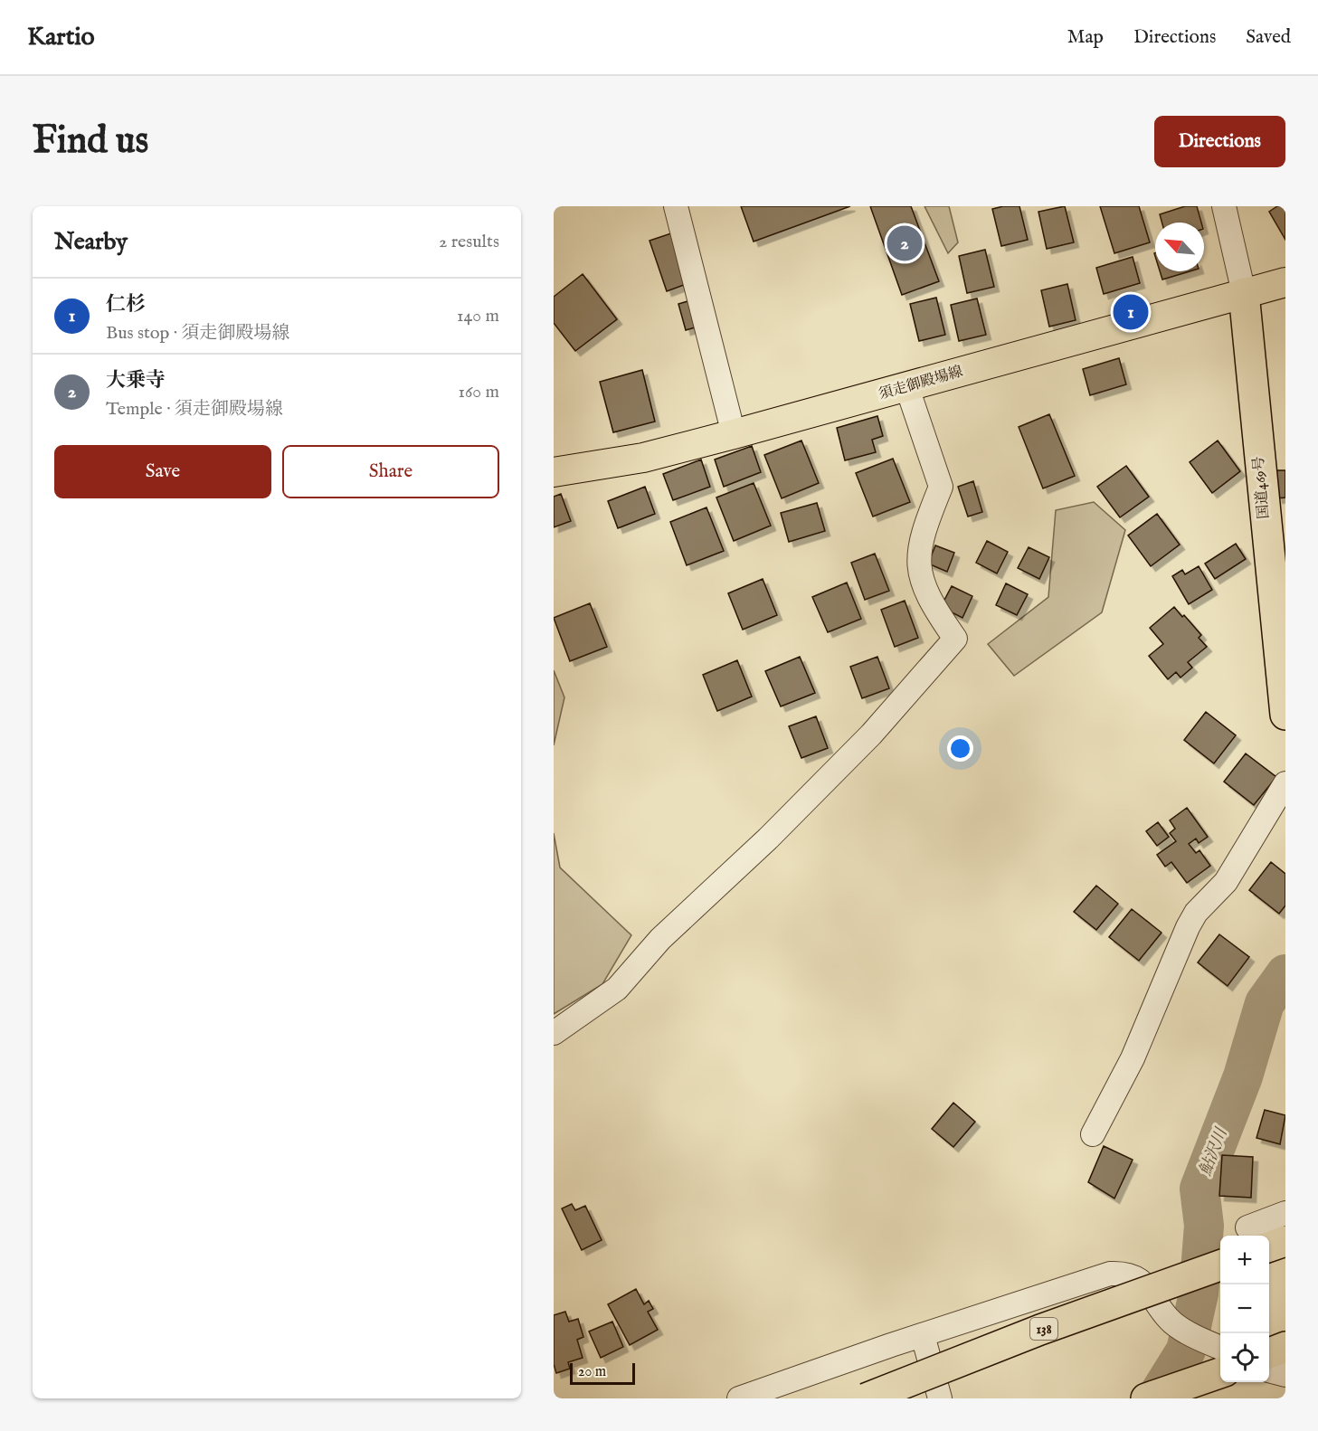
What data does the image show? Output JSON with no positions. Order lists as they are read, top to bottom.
{
  "streets": {
    "highway": ["国道469号", "138"],
    "main road": ["須走御殿場線"]
  },
  "crossings": [
    ["須走御殿場線", "国道469号"]
  ],
  "water": ["鮎沢川"],
  "scale_bar": "20 m",
  "north": "top left",
  "page": {
    "header": "Kartio",
    "nav": ["Map", "Directions", "Saved"],
    "buttons": [
      "Directions",
      ["Save", "Share"]
    ],
    "title": "Find us",
    "heading": ["Nearby", "2 results"],
    "pins": ["2", "1"],
    "list": [
      {
        "mark": "1",
        "name": "仁杉",
        "note": "Bus stop · 須走御殿場線",
        "value": "140 m"
      },
      {
        "mark": "2",
        "name": "大乗寺",
        "note": "Temple · 須走御殿場線",
        "value": "160 m"
      }
    ],
    "map_buttons": ["+", "−"],
    "scale": "20 m"
  }
}
